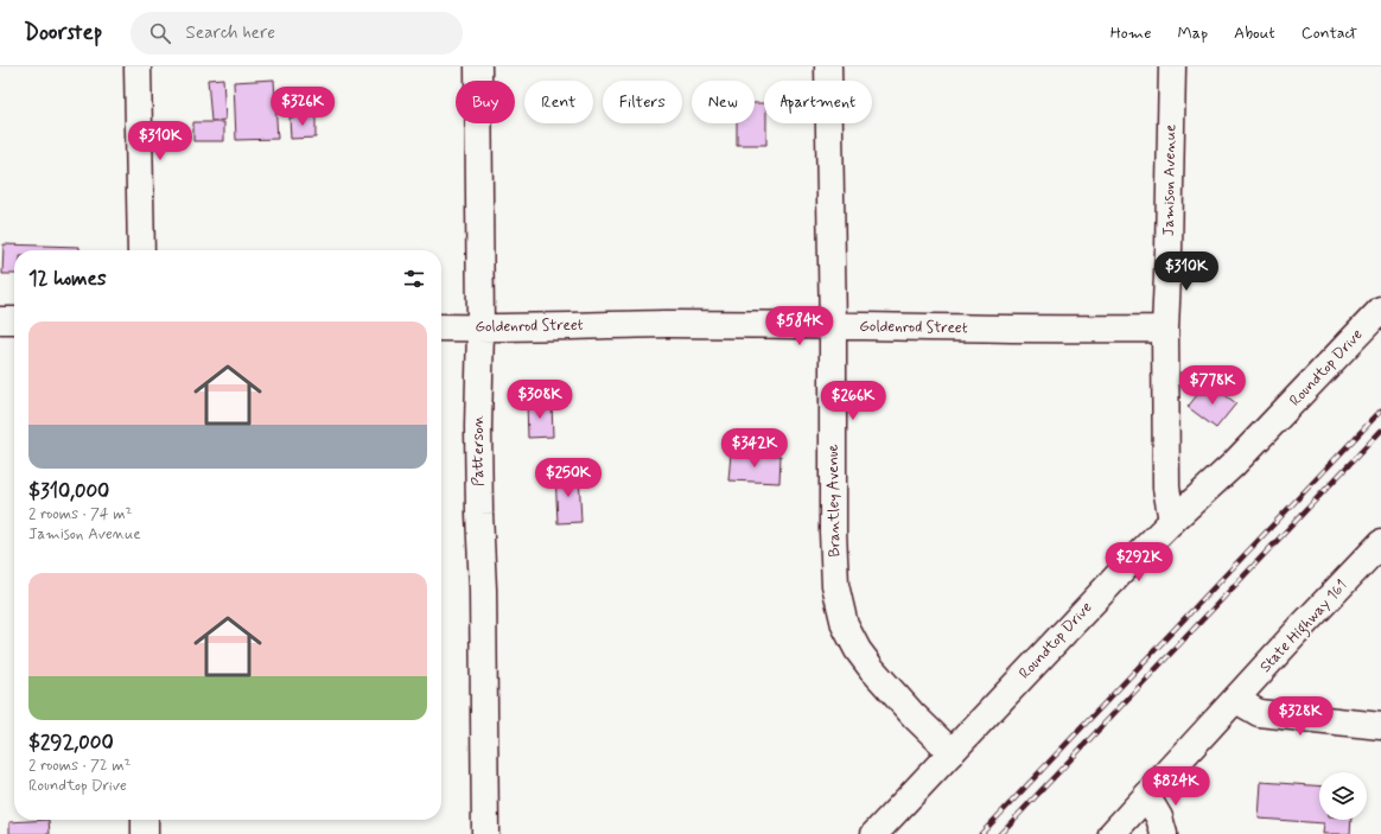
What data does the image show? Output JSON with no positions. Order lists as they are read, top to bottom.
{
  "streets": {
    "street": [
      "Jamison Avenue",
      "Goldenrod Street",
      "Roundtop Drive",
      "Patterson",
      "Brantley Avenue",
      "State Highway 161"
    ]
  },
  "crossings": [
    ["Jamison Avenue", "Goldenrod Street"],
    ["Jamison Avenue", "Roundtop Drive"],
    ["Goldenrod Street", "Patterson"],
    ["Goldenrod Street", "Brantley Avenue"],
    ["Roundtop Drive", "Brantley Avenue"]
  ],
  "page": {
    "header": "Doorstep",
    "search": "Search here",
    "nav": [
      "Home",
      "Map",
      "About",
      "Contact"
    ],
    "chip": [
      "Buy",
      "Rent",
      "Filters",
      "New",
      "Apartment"
    ],
    "price": [
      "$326K",
      "$310K",
      "$310K",
      "$584K",
      "$778K",
      "$308K",
      "$266K",
      "$342K",
      "$250K",
      "$292K",
      "$328K",
      "$824K"
    ],
    "heading": "12 homes",
    "list": [
      {
        "name": "$310,000",
        "note": "2 rooms · 74 m² · Jamison Avenue"
      },
      {
        "name": "$292,000",
        "note": "2 rooms · 72 m² · Roundtop Drive"
      }
    ]
  }
}
